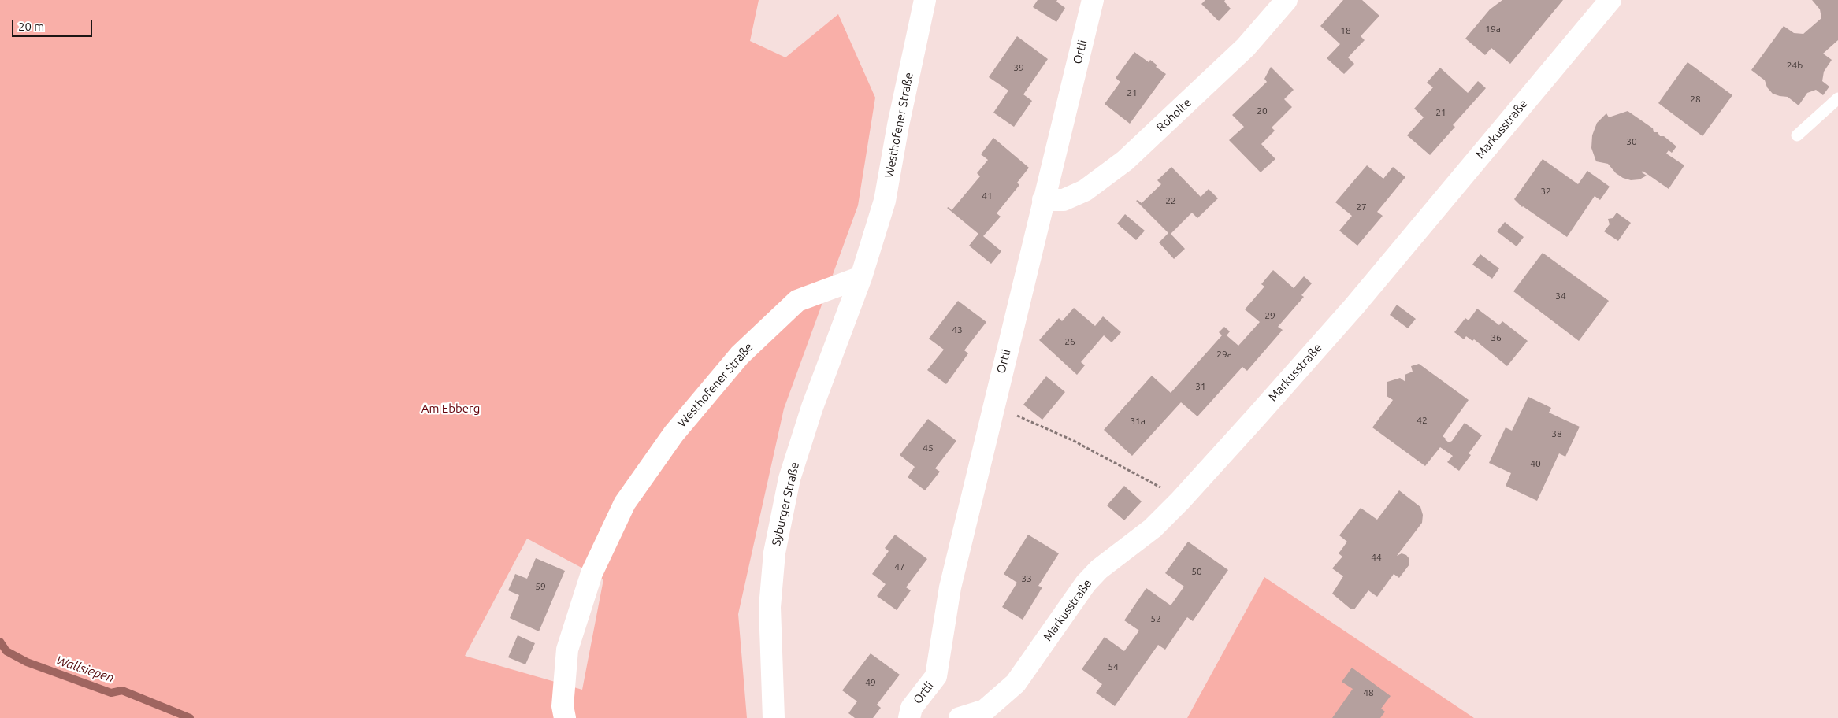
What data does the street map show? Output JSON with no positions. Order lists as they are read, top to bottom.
{
  "streets": {
    "street": [
      "Ortli",
      "Roholte",
      "Westhofener Straße",
      "Markusstraße",
      "Syburger Straße"
    ]
  },
  "crossings": [
    ["Ortli", "Roholte"],
    ["Westhofener Straße", "Syburger Straße"]
  ],
  "water": ["Wallsiepen"],
  "parks": ["Am Ebberg"],
  "house_numbers": [
    "19a",
    "18",
    "24b",
    "39",
    "21",
    "28",
    "20",
    "21",
    "30",
    "32",
    "41",
    "22",
    "27",
    "34",
    "29",
    "43",
    "36",
    "26",
    "29a",
    "31",
    "42",
    "31a",
    "38",
    "45",
    "40",
    "44",
    "47",
    "50",
    "33",
    "59",
    "52",
    "54",
    "49",
    "48"
  ],
  "scale_bar": "20 m"
}
